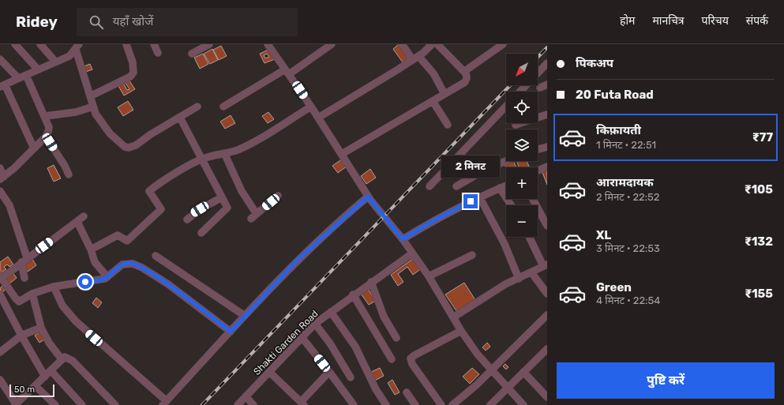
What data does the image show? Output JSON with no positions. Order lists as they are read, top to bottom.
{
  "streets": {
    "street": ["Shakti Garden Road"]
  },
  "scale_bar": "50 m",
  "north": "bottom left",
  "page": {
    "header": "Ridey",
    "search": "यहाँ खोजें",
    "nav": [
      "होम",
      "मानचित्र",
      "परिचय",
      "संपर्क"
    ],
    "banner": ["पिकअप", "20 Futa Road"],
    "map_buttons": ["+", "−"],
    "list": [
      {
        "name": "किफ़ायती",
        "note": "1 मिनट · 22:51",
        "value": "₹77"
      },
      {
        "name": "आरामदायक",
        "note": "2 मिनट · 22:52",
        "value": "₹105"
      },
      {
        "name": "XL",
        "note": "3 मिनट · 22:53",
        "value": "₹132"
      },
      {
        "name": "Green",
        "note": "4 मिनट · 22:54",
        "value": "₹155"
      }
    ],
    "bubble": "2 मिनट",
    "buttons": "पुष्टि करें",
    "scale": "50 m"
  }
}
